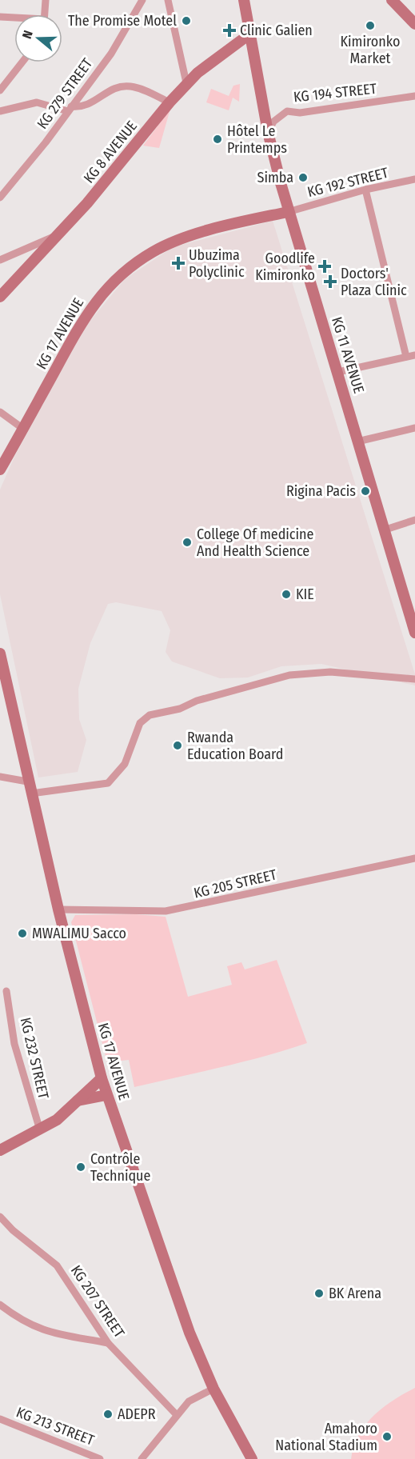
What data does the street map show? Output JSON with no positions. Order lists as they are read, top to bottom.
{
  "streets": {
    "street": [
      "KG 194 STREET",
      "KG 279 STREET",
      "KG 8 AVENUE",
      "KG 192 STREET",
      "KG 17 AVENUE",
      "KG 11 AVENUE",
      "KG 205 STREET",
      "KG 232 STREET",
      "KG 207 STREET",
      "KG 213 STREET"
    ]
  },
  "crossings": [
    ["KG 194 STREET", "KG 11 AVENUE"],
    ["KG 8 AVENUE", "KG 11 AVENUE"],
    ["KG 192 STREET", "KG 17 AVENUE"],
    ["KG 192 STREET", "KG 11 AVENUE"],
    ["KG 17 AVENUE", "KG 11 AVENUE"],
    ["KG 17 AVENUE", "KG 205 STREET"]
  ],
  "places": {
    "other": [
      "The Promise Motel",
      "Kimironko Market",
      "Hôtel Le Printemps",
      "Simba",
      "Rigina Pacis",
      "College Of medicine And Health Science",
      "KIE",
      "Rwanda Education Board",
      "MWALIMU Sacco",
      "Contrôle Technique",
      "BK Arena",
      "ADEPR",
      "Amahoro National Stadium"
    ],
    "health": [
      "Clinic Galien",
      "Ubuzima Polyclinic",
      "Goodlife Kimironko",
      "Doctors' Plaza Clinic"
    ]
  },
  "north": "left"
}
